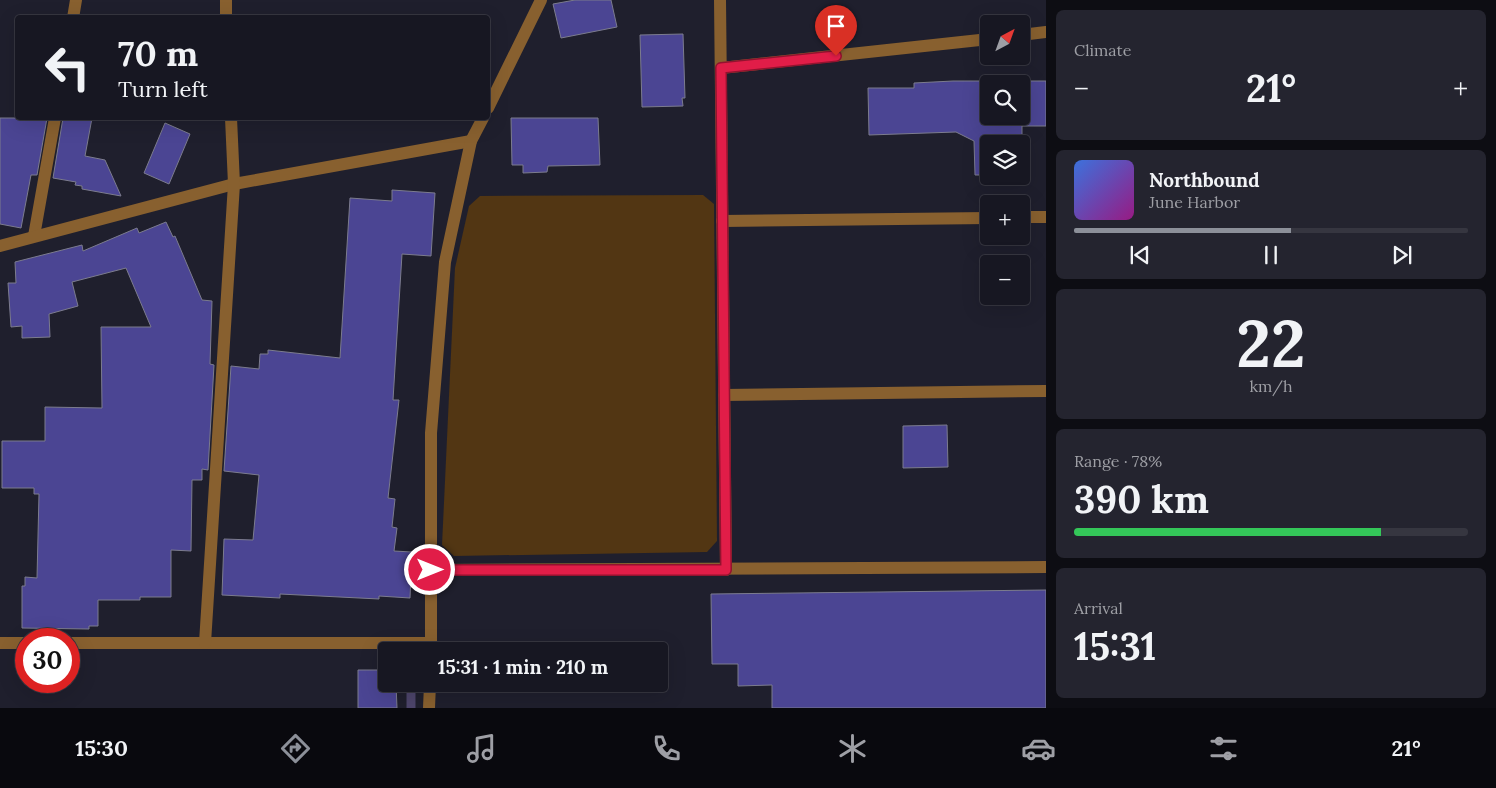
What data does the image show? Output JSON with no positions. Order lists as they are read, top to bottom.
{
  "north": "top right",
  "page": {
    "tile": [
      "Climate",
      ["22", "km/h"],
      ["Range · 78%", "390 km"],
      ["Arrival", "15:31"]
    ],
    "map_buttons": ["+", "−"],
    "turn": ["70 m", "Turn left"],
    "heat": ["−", "21°", "+"],
    "song": ["Northbound", "June Harbor"],
    "limit": "30",
    "trip": "15:31 · 1 min · 210 m",
    "tabs": ["15:30", "21°"]
  }
}
